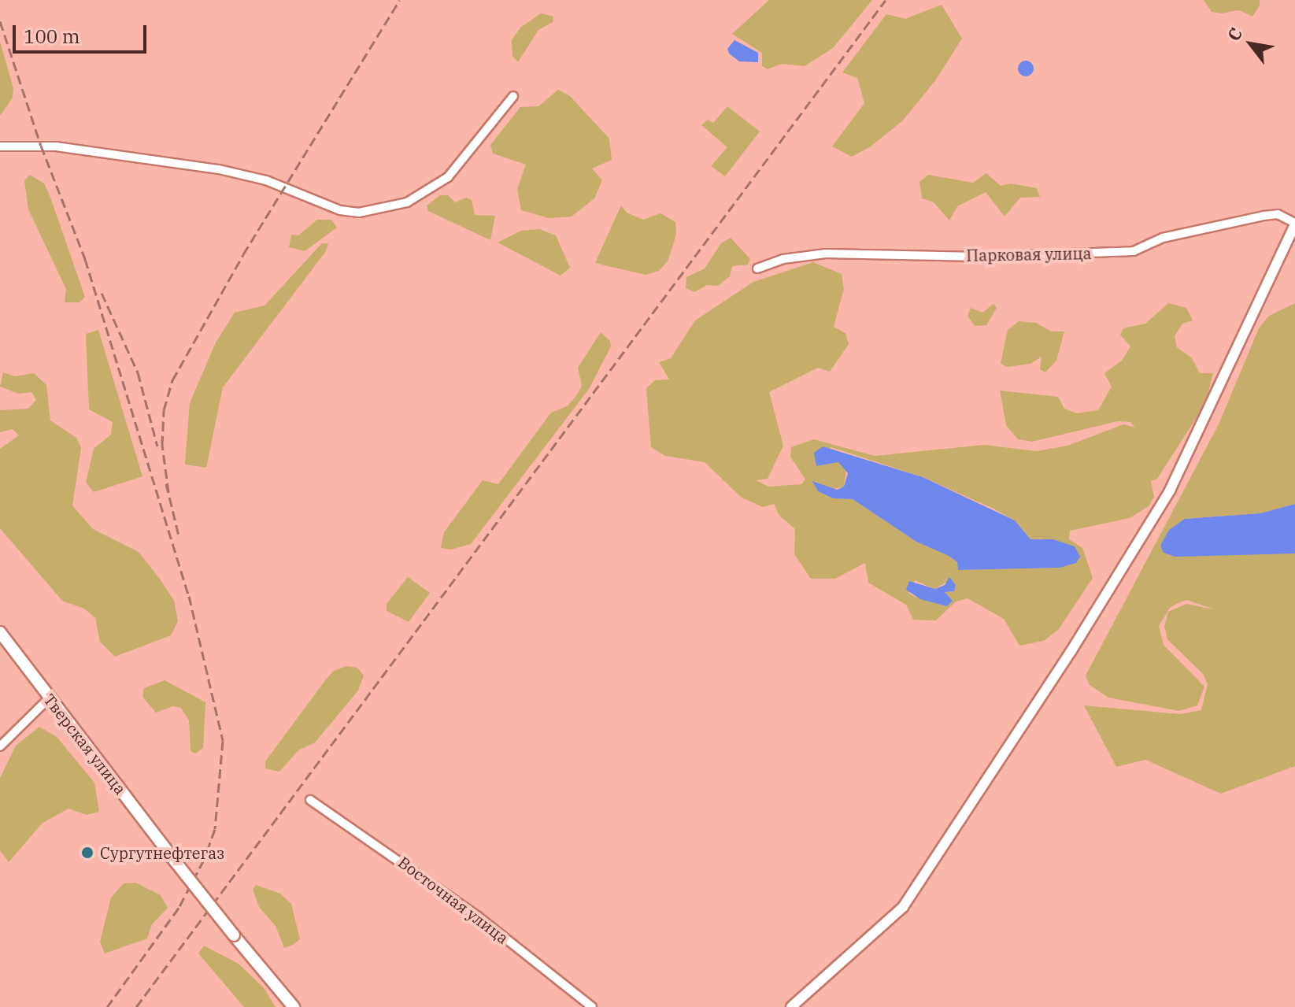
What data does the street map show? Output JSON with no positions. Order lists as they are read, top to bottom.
{
  "streets": {
    "main road": ["Тверская улица"],
    "street": ["Парковая улица", "Восточная улица"]
  },
  "places": ["Сургутнефтегаз"],
  "scale_bar": "100 m",
  "north": "top left"
}
